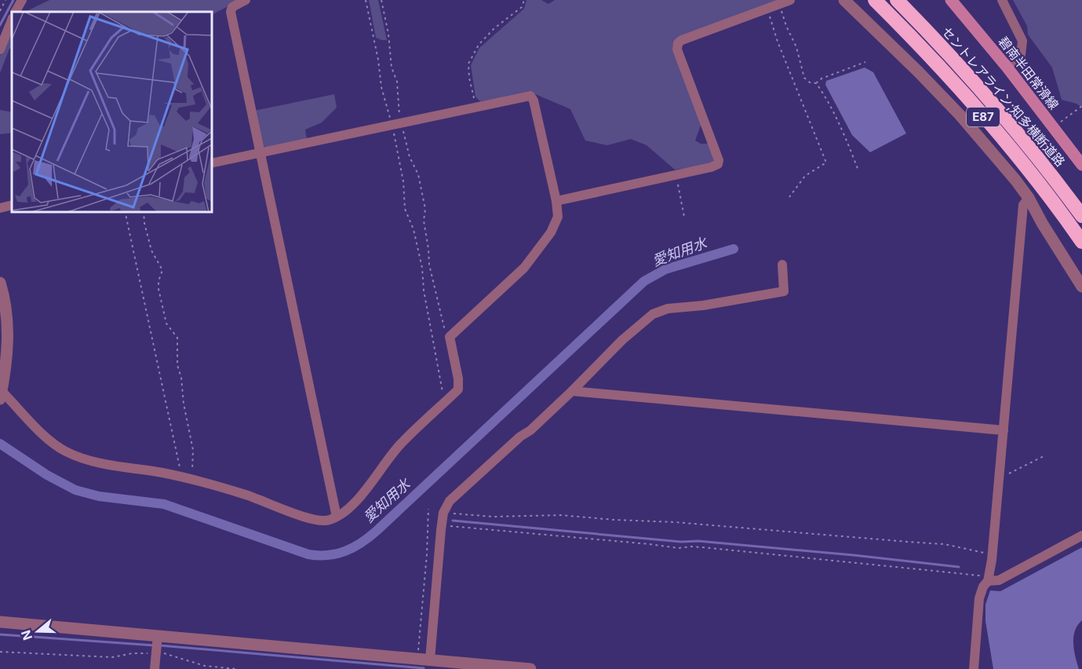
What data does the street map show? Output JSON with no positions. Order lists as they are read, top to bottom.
{
  "streets": {
    "highway": ["セントレアライン;知多横断道路", "E87"],
    "main road": ["碧南半田常滑線"]
  },
  "water": ["愛知用水"],
  "north": "left"
}
